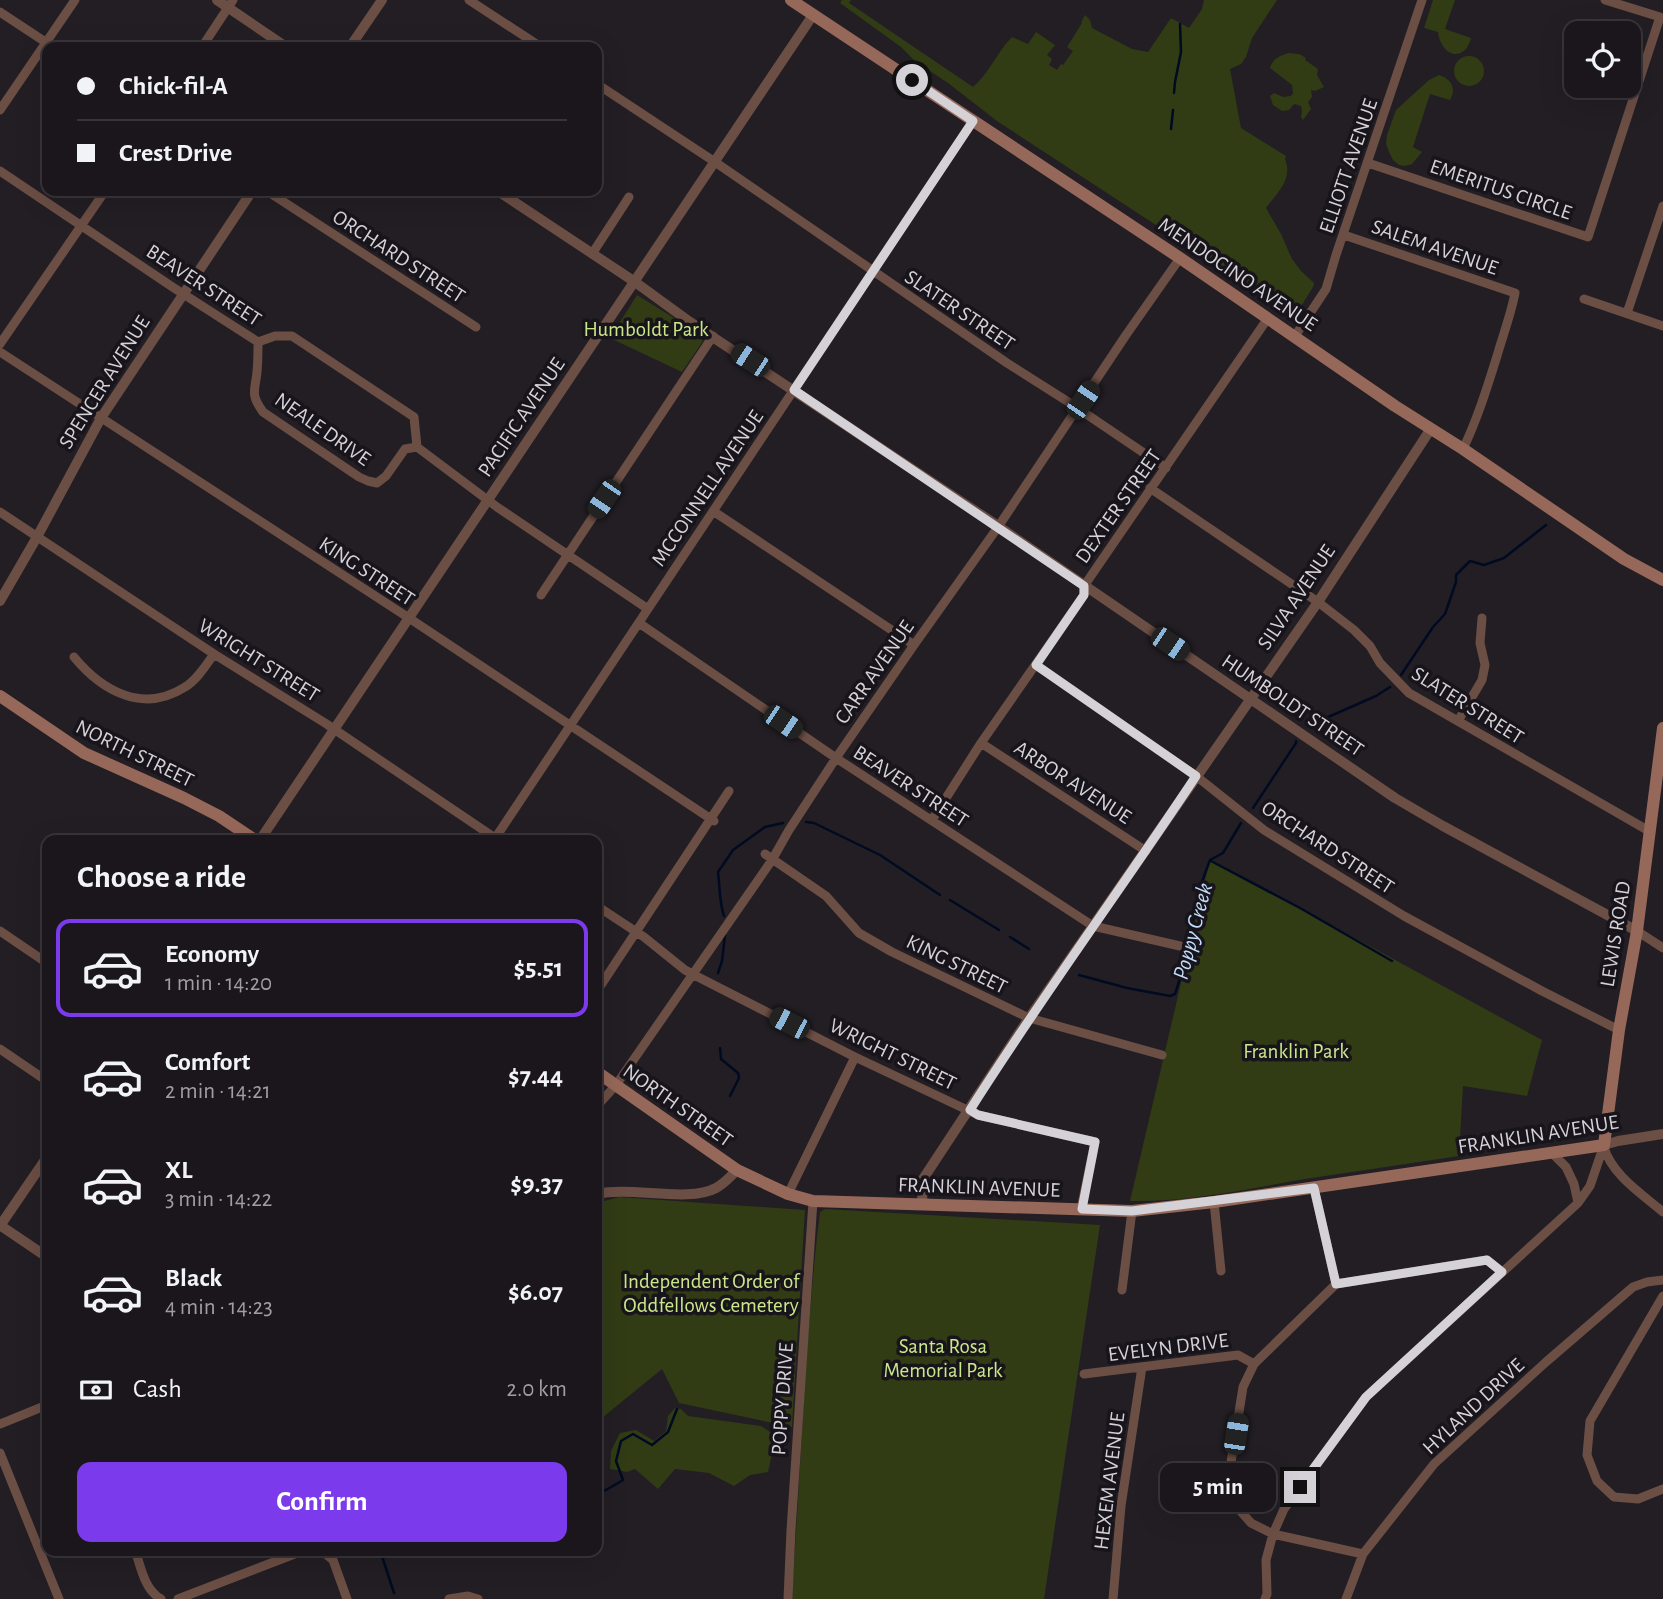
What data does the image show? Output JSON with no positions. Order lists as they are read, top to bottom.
{
  "streets": {
    "main road": [
      "MENDOCINO AVENUE",
      "NORTH STREET",
      "LEWIS ROAD",
      "FRANKLIN AVENUE"
    ],
    "street": [
      "ELLIOTT AVENUE",
      "EMERITUS CIRCLE",
      "SALEM AVENUE",
      "ORCHARD STREET",
      "BEAVER STREET",
      "SLATER STREET",
      "SPENCER AVENUE",
      "PACIFIC AVENUE",
      "NEALE DRIVE",
      "MCCONNELL AVENUE",
      "DEXTER STREET",
      "KING STREET",
      "SILVA AVENUE",
      "WRIGHT STREET",
      "CARR AVENUE",
      "HUMBOLDT STREET",
      "ARBOR AVENUE",
      "EVELYN DRIVE",
      "POPPY DRIVE",
      "HYLAND DRIVE",
      "HEXEM AVENUE"
    ]
  },
  "crossings": [
    ["ELLIOTT AVENUE", "EMERITUS CIRCLE"],
    ["ELLIOTT AVENUE", "SALEM AVENUE"],
    ["ELLIOTT AVENUE", "MENDOCINO AVENUE"],
    ["SALEM AVENUE", "MENDOCINO AVENUE"],
    ["ORCHARD STREET", "DEXTER STREET"],
    ["ORCHARD STREET", "SILVA AVENUE"],
    ["ORCHARD STREET", "LEWIS ROAD"],
    ["MENDOCINO AVENUE", "PACIFIC AVENUE"],
    ["MENDOCINO AVENUE", "MCCONNELL AVENUE"],
    ["MENDOCINO AVENUE", "DEXTER STREET"],
    ["MENDOCINO AVENUE", "SILVA AVENUE"],
    ["MENDOCINO AVENUE", "CARR AVENUE"],
    ["BEAVER STREET", "SPENCER AVENUE"],
    ["BEAVER STREET", "NEALE DRIVE"],
    ["BEAVER STREET", "MCCONNELL AVENUE"],
    ["BEAVER STREET", "DEXTER STREET"],
    ["BEAVER STREET", "SILVA AVENUE"],
    ["BEAVER STREET", "CARR AVENUE"],
    ["SLATER STREET", "PACIFIC AVENUE"],
    ["SLATER STREET", "MCCONNELL AVENUE"],
    ["SLATER STREET", "DEXTER STREET"],
    ["SLATER STREET", "SILVA AVENUE"],
    ["SLATER STREET", "CARR AVENUE"],
    ["SLATER STREET", "LEWIS ROAD"],
    ["SPENCER AVENUE", "KING STREET"],
    ["SPENCER AVENUE", "WRIGHT STREET"],
    ["PACIFIC AVENUE", "KING STREET"],
    ["PACIFIC AVENUE", "WRIGHT STREET"],
    ["PACIFIC AVENUE", "HUMBOLDT STREET"],
    ["MCCONNELL AVENUE", "KING STREET"],
    ["MCCONNELL AVENUE", "HUMBOLDT STREET"],
    ["DEXTER STREET", "HUMBOLDT STREET"],
    ["DEXTER STREET", "ARBOR AVENUE"],
    ["KING STREET", "SILVA AVENUE"],
    ["KING STREET", "CARR AVENUE"],
    ["SILVA AVENUE", "WRIGHT STREET"],
    ["SILVA AVENUE", "HUMBOLDT STREET"],
    ["SILVA AVENUE", "ARBOR AVENUE"],
    ["SILVA AVENUE", "FRANKLIN AVENUE"],
    ["WRIGHT STREET", "CARR AVENUE"],
    ["WRIGHT STREET", "FRANKLIN AVENUE"],
    ["CARR AVENUE", "HUMBOLDT STREET"],
    ["CARR AVENUE", "NORTH STREET"],
    ["HUMBOLDT STREET", "LEWIS ROAD"],
    ["NORTH STREET", "FRANKLIN AVENUE"],
    ["LEWIS ROAD", "FRANKLIN AVENUE"],
    ["FRANKLIN AVENUE", "POPPY DRIVE"],
    ["EVELYN DRIVE", "HEXEM AVENUE"]
  ],
  "water": ["Poppy Creek"],
  "parks": [
    "Humboldt Park",
    "Franklin Park",
    "Independent Order of Oddfellows Cemetery",
    "Santa Rosa Memorial Park"
  ],
  "page": {
    "banner": ["Chick-fil-A", "Crest Drive"],
    "heading": "Choose a ride",
    "list": [
      {
        "name": "Economy",
        "note": "1 min · 14:20",
        "value": "$5.51"
      },
      {
        "name": "Comfort",
        "note": "2 min · 14:21",
        "value": "$7.44"
      },
      {
        "name": "XL",
        "note": "3 min · 14:22",
        "value": "$9.37"
      },
      {
        "name": "Black",
        "note": "4 min · 14:23",
        "value": "$6.07"
      }
    ],
    "pay": ["Cash", "2.0 km"],
    "buttons": "Confirm",
    "bubble": "5 min"
  }
}
